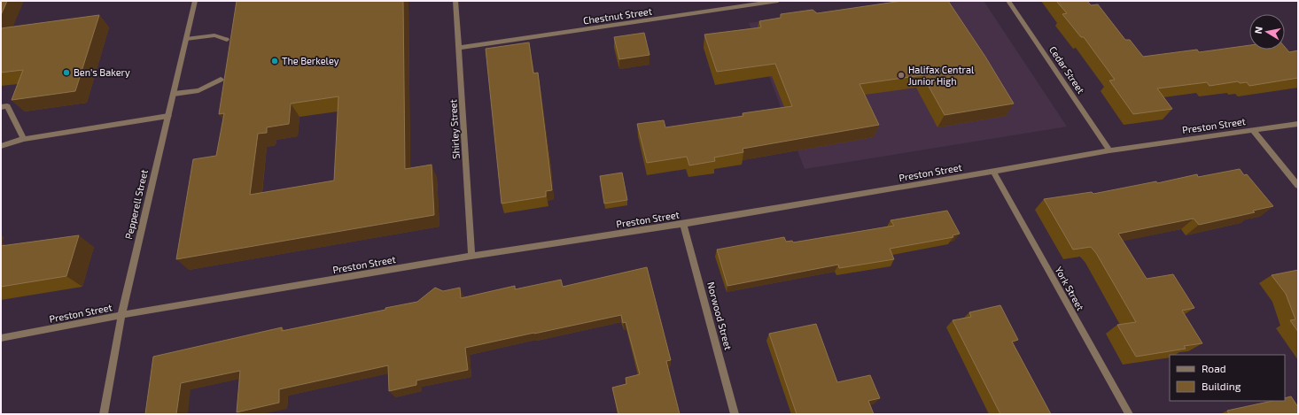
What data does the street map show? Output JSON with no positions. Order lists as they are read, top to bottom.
{
  "streets": {
    "street": [
      "Chestnut Street",
      "Cedar Street",
      "Preston Street",
      "Shirley Street",
      "Pepperell Street",
      "York Street",
      "Norwood Street"
    ]
  },
  "crossings": [
    ["Chestnut Street", "Shirley Street"],
    ["Cedar Street", "Preston Street"],
    ["Preston Street", "Shirley Street"],
    ["Preston Street", "Pepperell Street"],
    ["Preston Street", "York Street"],
    ["Preston Street", "Norwood Street"]
  ],
  "places": ["The Berkeley", "Ben's Bakery", "Halifax Central Junior High"],
  "legend": ["Road", "Building"],
  "north": "left"
}
